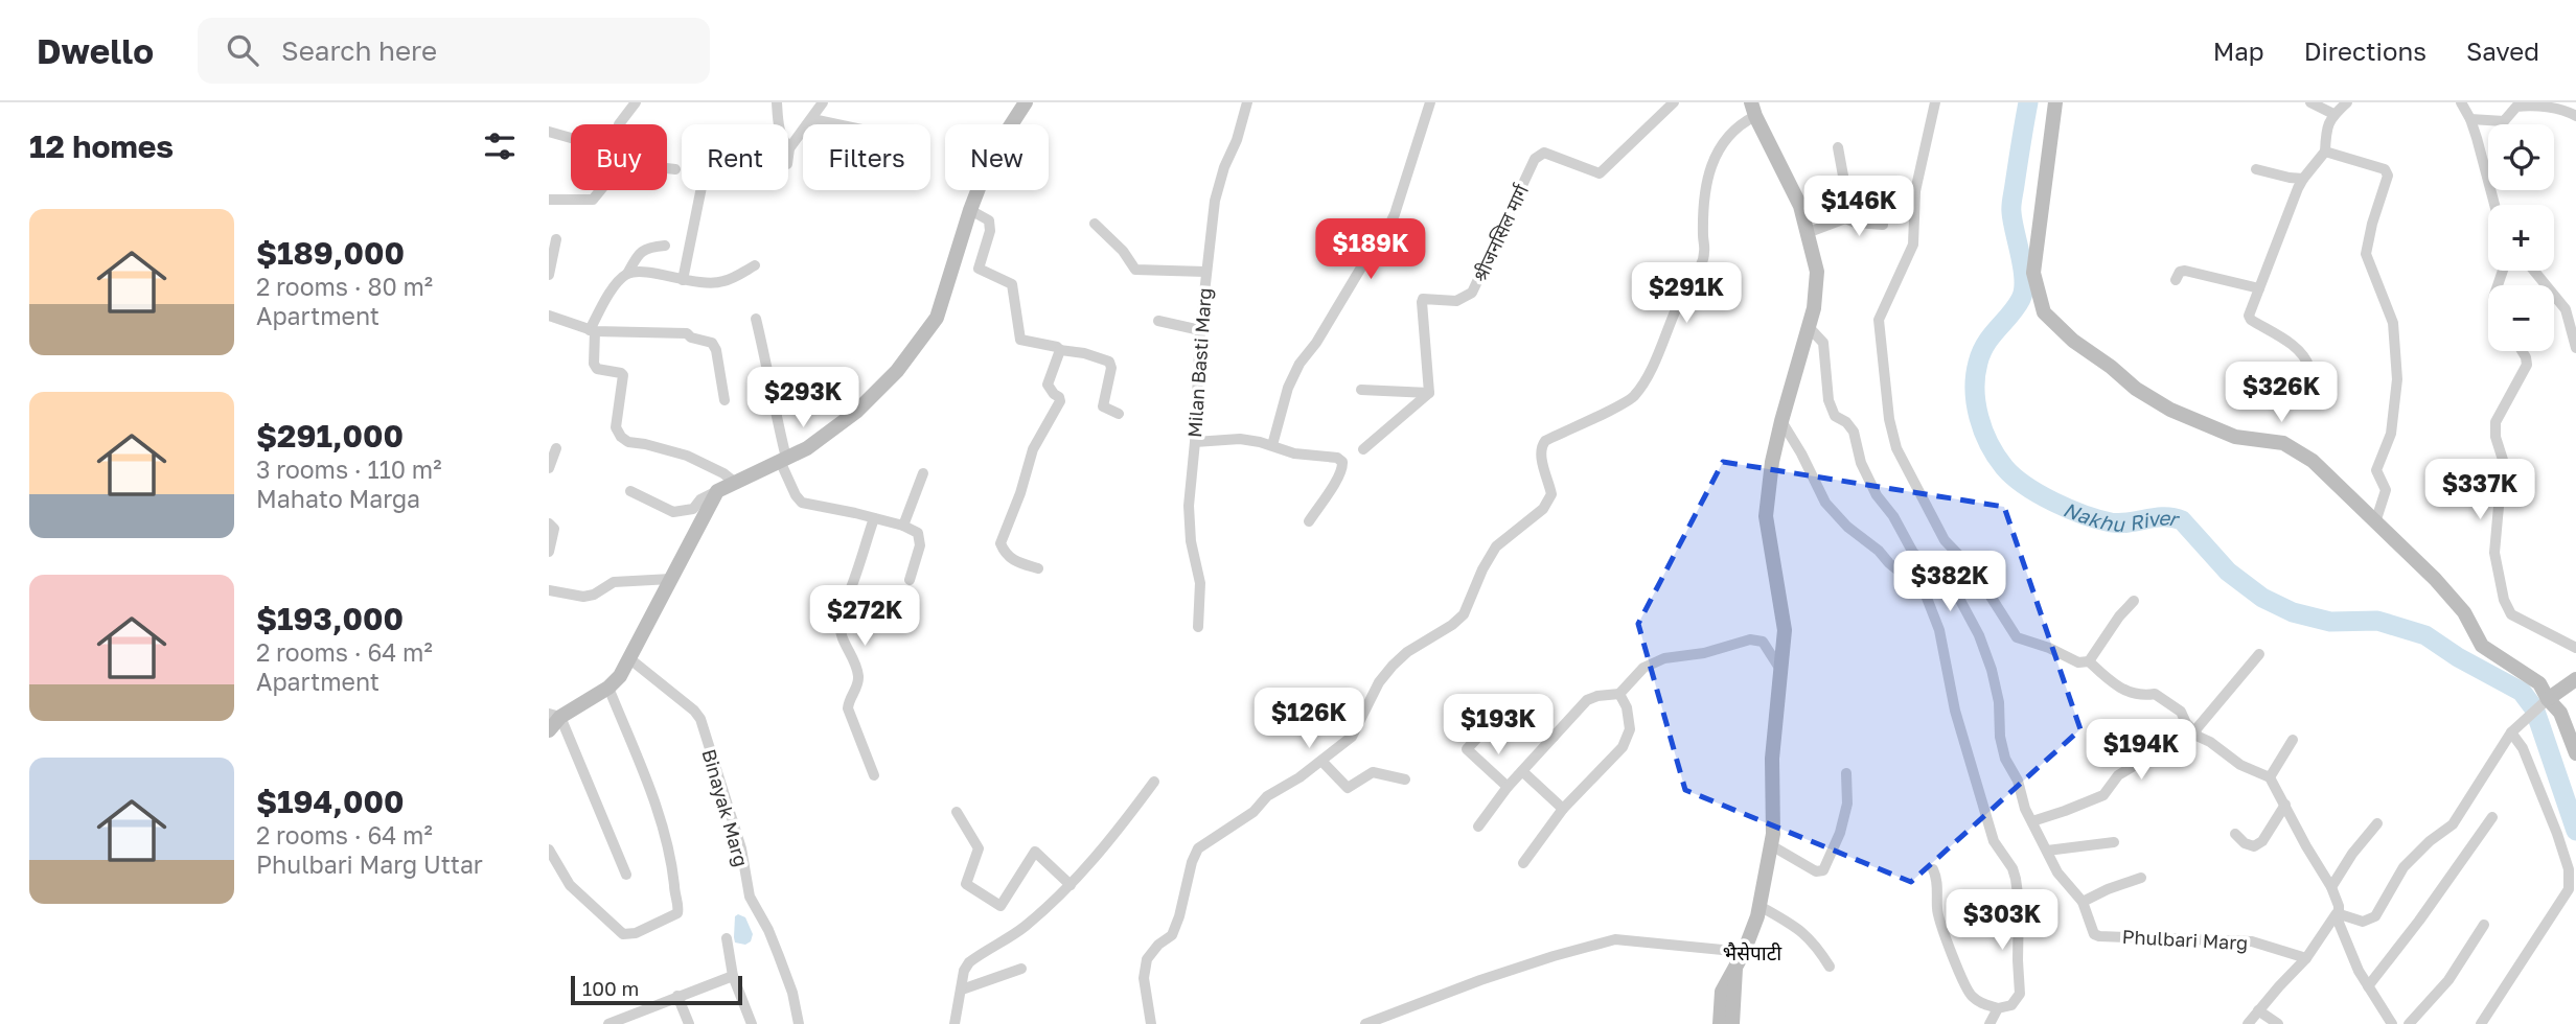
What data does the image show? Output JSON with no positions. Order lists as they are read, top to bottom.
{
  "streets": {
    "street": [
      "श्रीजनसिल मार्ग",
      "Milan Basti Marg",
      "Binayak Marg",
      "Phulbari Marg"
    ]
  },
  "districts": ["भैसेपाटी"],
  "water": ["Nakhu River"],
  "scale_bar": "100 m",
  "page": {
    "header": "Dwello",
    "search": "Search here",
    "nav": ["Map", "Directions", "Saved"],
    "heading": "12 homes",
    "map_buttons": ["+", "−"],
    "chip": [
      "Buy",
      "Rent",
      "Filters",
      "New"
    ],
    "price": [
      "$146K",
      "$189K",
      "$291K",
      "$326K",
      "$293K",
      "$337K",
      "$382K",
      "$272K",
      "$126K",
      "$193K",
      "$194K",
      "$303K"
    ],
    "list": [
      {
        "name": "$189,000",
        "note": "2 rooms · 80 m² · Apartment"
      },
      {
        "name": "$291,000",
        "note": "3 rooms · 110 m² · Mahato Marga"
      },
      {
        "name": "$193,000",
        "note": "2 rooms · 64 m² · Apartment"
      },
      {
        "name": "$194,000",
        "note": "2 rooms · 64 m² · Phulbari Marg Uttar"
      }
    ],
    "scale": "100 m"
  }
}
